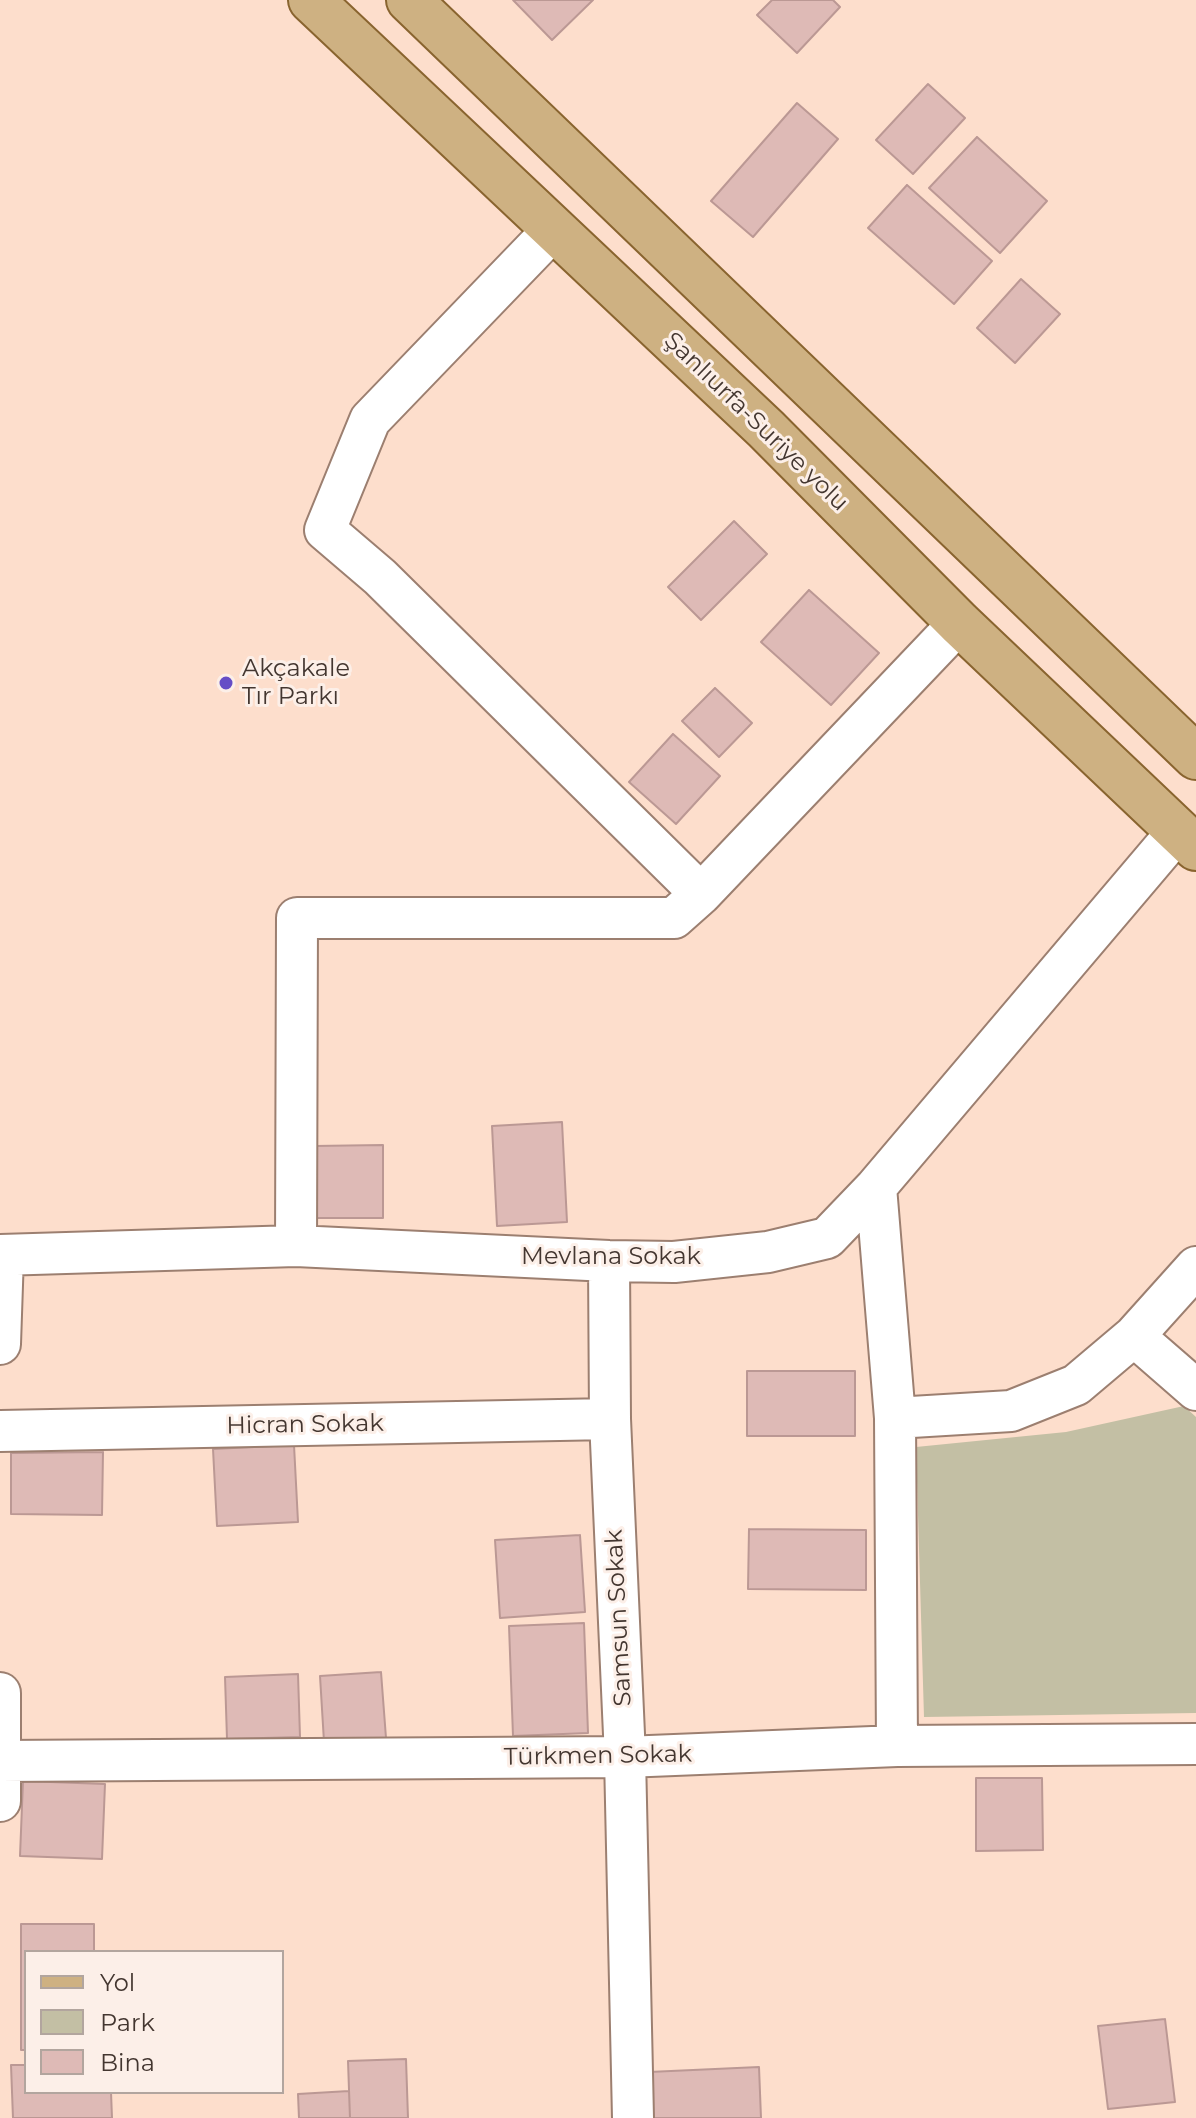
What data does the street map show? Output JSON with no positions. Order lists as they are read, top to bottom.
{
  "streets": {
    "main road": ["Şanlıurfa-Suriye yolu"],
    "street": [
      "Mevlana Sokak",
      "Hicran Sokak",
      "Samsun Sokak",
      "Türkmen Sokak"
    ]
  },
  "crossings": [
    ["Şanlıurfa-Suriye yolu", "Mevlana Sokak"],
    ["Mevlana Sokak", "Samsun Sokak"],
    ["Hicran Sokak", "Samsun Sokak"],
    ["Samsun Sokak", "Türkmen Sokak"]
  ],
  "places": ["Akçakale Tır Parkı"],
  "legend": ["Yol", "Park", "Bina"]
}
